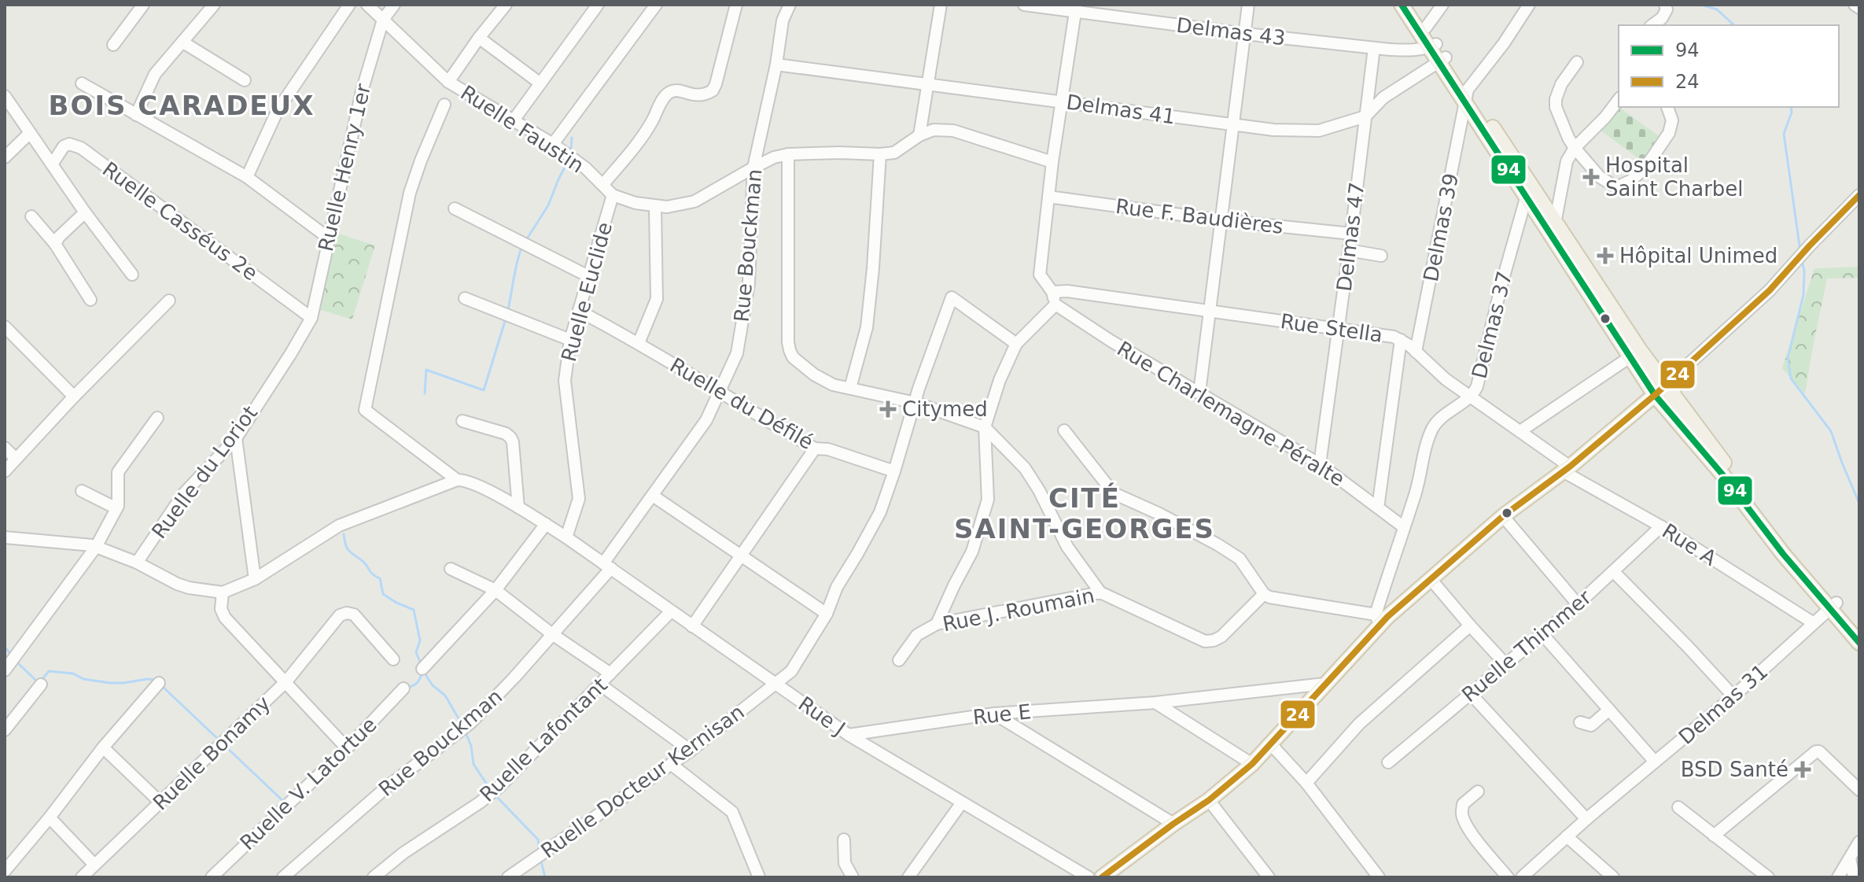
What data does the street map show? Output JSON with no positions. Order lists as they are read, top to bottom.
{
  "streets": {
    "street": [
      "Delmas 43",
      "Delmas 41",
      "Ruelle Faustin",
      "Ruelle Henry 1er",
      "Rue F. Baudières",
      "Ruelle Casséus 2e",
      "Delmas 39",
      "Delmas 47",
      "Rue Bouckman",
      "Ruelle Euclide",
      "Delmas 37",
      "Rue Stella",
      "Ruelle du Défilé",
      "Rue Charlemagne Péralte",
      "Ruelle du Loriot",
      "Rue A",
      "Rue J. Roumain",
      "Ruelle Thimmer",
      "Delmas 31",
      "Rue E",
      "Rue J",
      "Ruelle Lafontant",
      "Ruelle Bonamy",
      "Ruelle Docteur Kernisan",
      "Ruelle V. Latortue"
    ]
  },
  "crossings": [
    ["Delmas 43", "Delmas 47"],
    ["Delmas 41", "Delmas 47"],
    ["Delmas 41", "Rue Bouckman"],
    ["Ruelle Faustin", "Ruelle Henry 1er"],
    ["Ruelle Faustin", "Ruelle Euclide"],
    ["Ruelle Henry 1er", "Ruelle Casséus 2e"],
    ["Ruelle Henry 1er", "Ruelle du Loriot"],
    ["Rue F. Baudières", "Delmas 47"],
    ["Ruelle Casséus 2e", "Ruelle du Loriot"],
    ["Delmas 39", "Rue Stella"],
    ["Delmas 47", "Rue Stella"],
    ["Delmas 47", "Rue Charlemagne Péralte"],
    ["Rue Bouckman", "Ruelle du Défilé"],
    ["Rue Bouckman", "Rue J"],
    ["Ruelle Euclide", "Ruelle du Défilé"],
    ["Ruelle Euclide", "Rue J"],
    ["Delmas 37", "Rue Stella"],
    ["Delmas 37", "Rue Charlemagne Péralte"],
    ["Rue Stella", "Rue A"],
    ["Rue A", "Ruelle Thimmer"],
    ["Rue A", "Delmas 31"],
    ["Rue E", "Rue J"],
    ["Rue J", "Ruelle Lafontant"],
    ["Rue J", "Ruelle Docteur Kernisan"]
  ],
  "districts": ["BOIS CARADEUX", "CITÉ SAINT-GEORGES"],
  "places": {
    "health": [
      "Hospital Saint Charbel",
      "Hôpital Unimed",
      "Citymed",
      "BSD Santé"
    ]
  },
  "lines": ["transit line 94", "transit line 24"],
  "legend": ["94", "24"]
}
